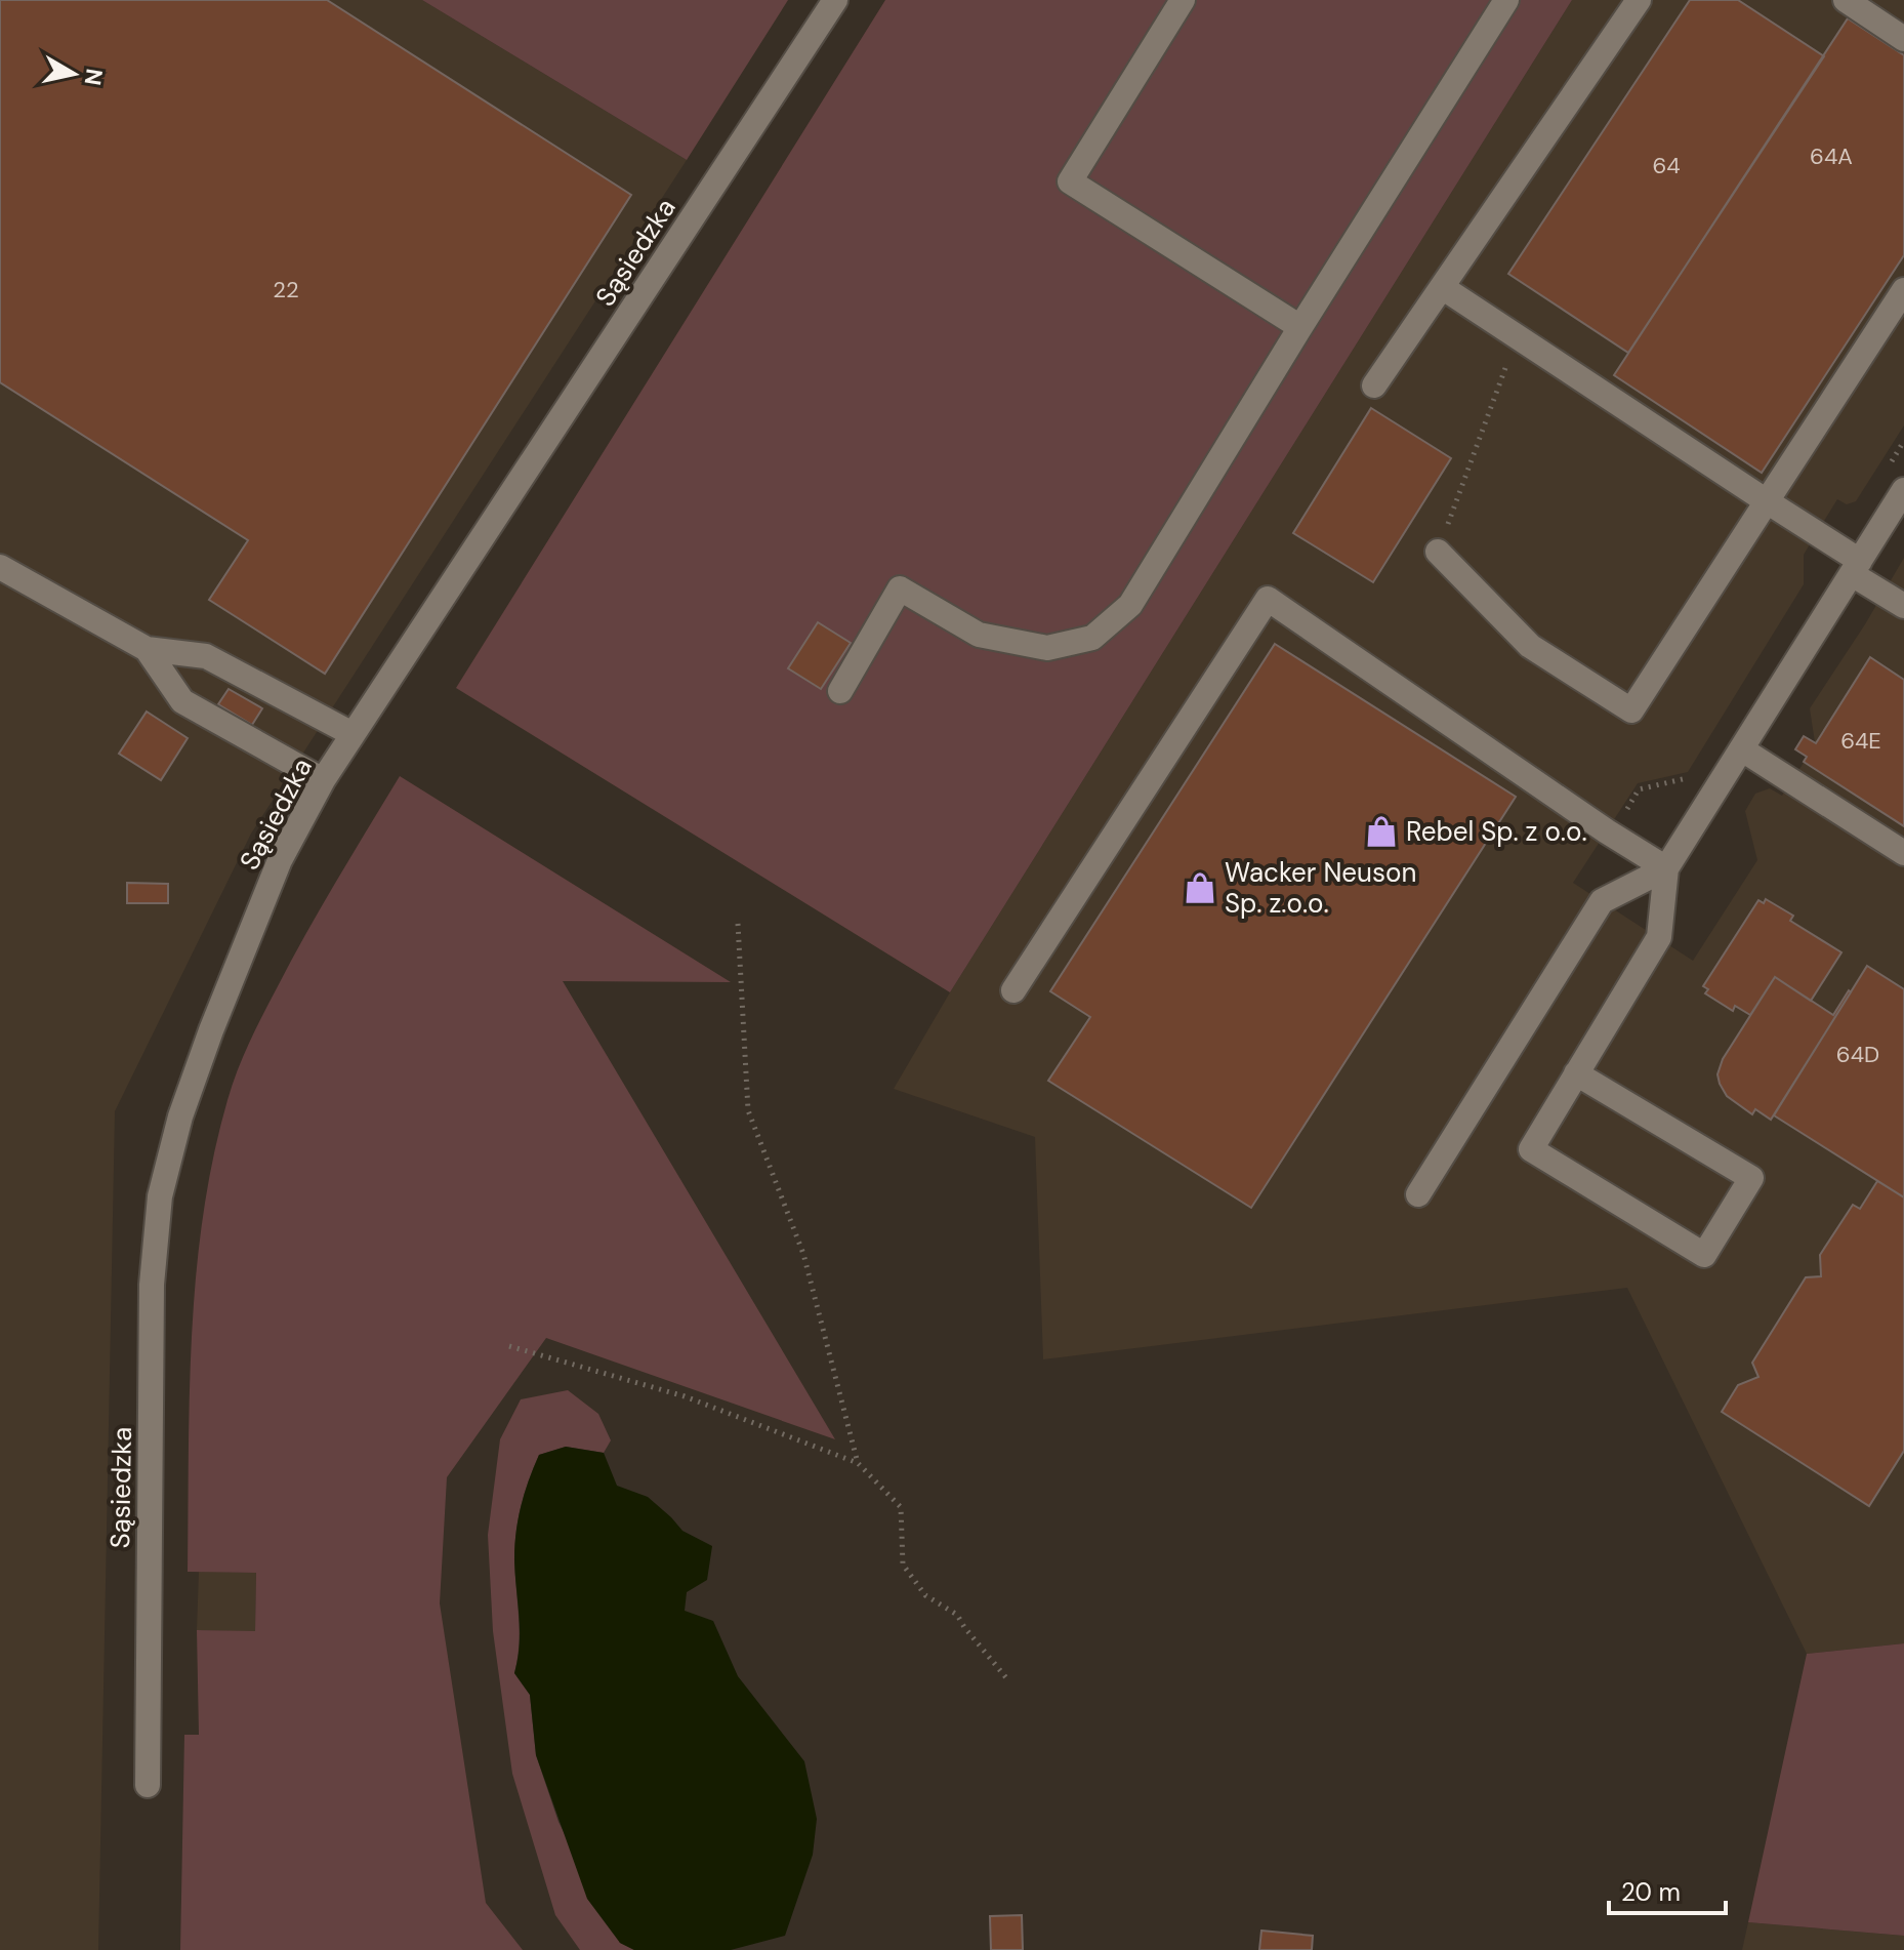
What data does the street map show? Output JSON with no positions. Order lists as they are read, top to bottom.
{
  "streets": {
    "street": ["Sąsiedzka"]
  },
  "places": {
    "shop": ["Rebel Sp. z o.o.", "Wacker Neuson Sp. z.o.o."]
  },
  "house_numbers": [
    "64A",
    "64",
    "22",
    "64E",
    "64D"
  ],
  "scale_bar": "20 m",
  "north": "right"
}
